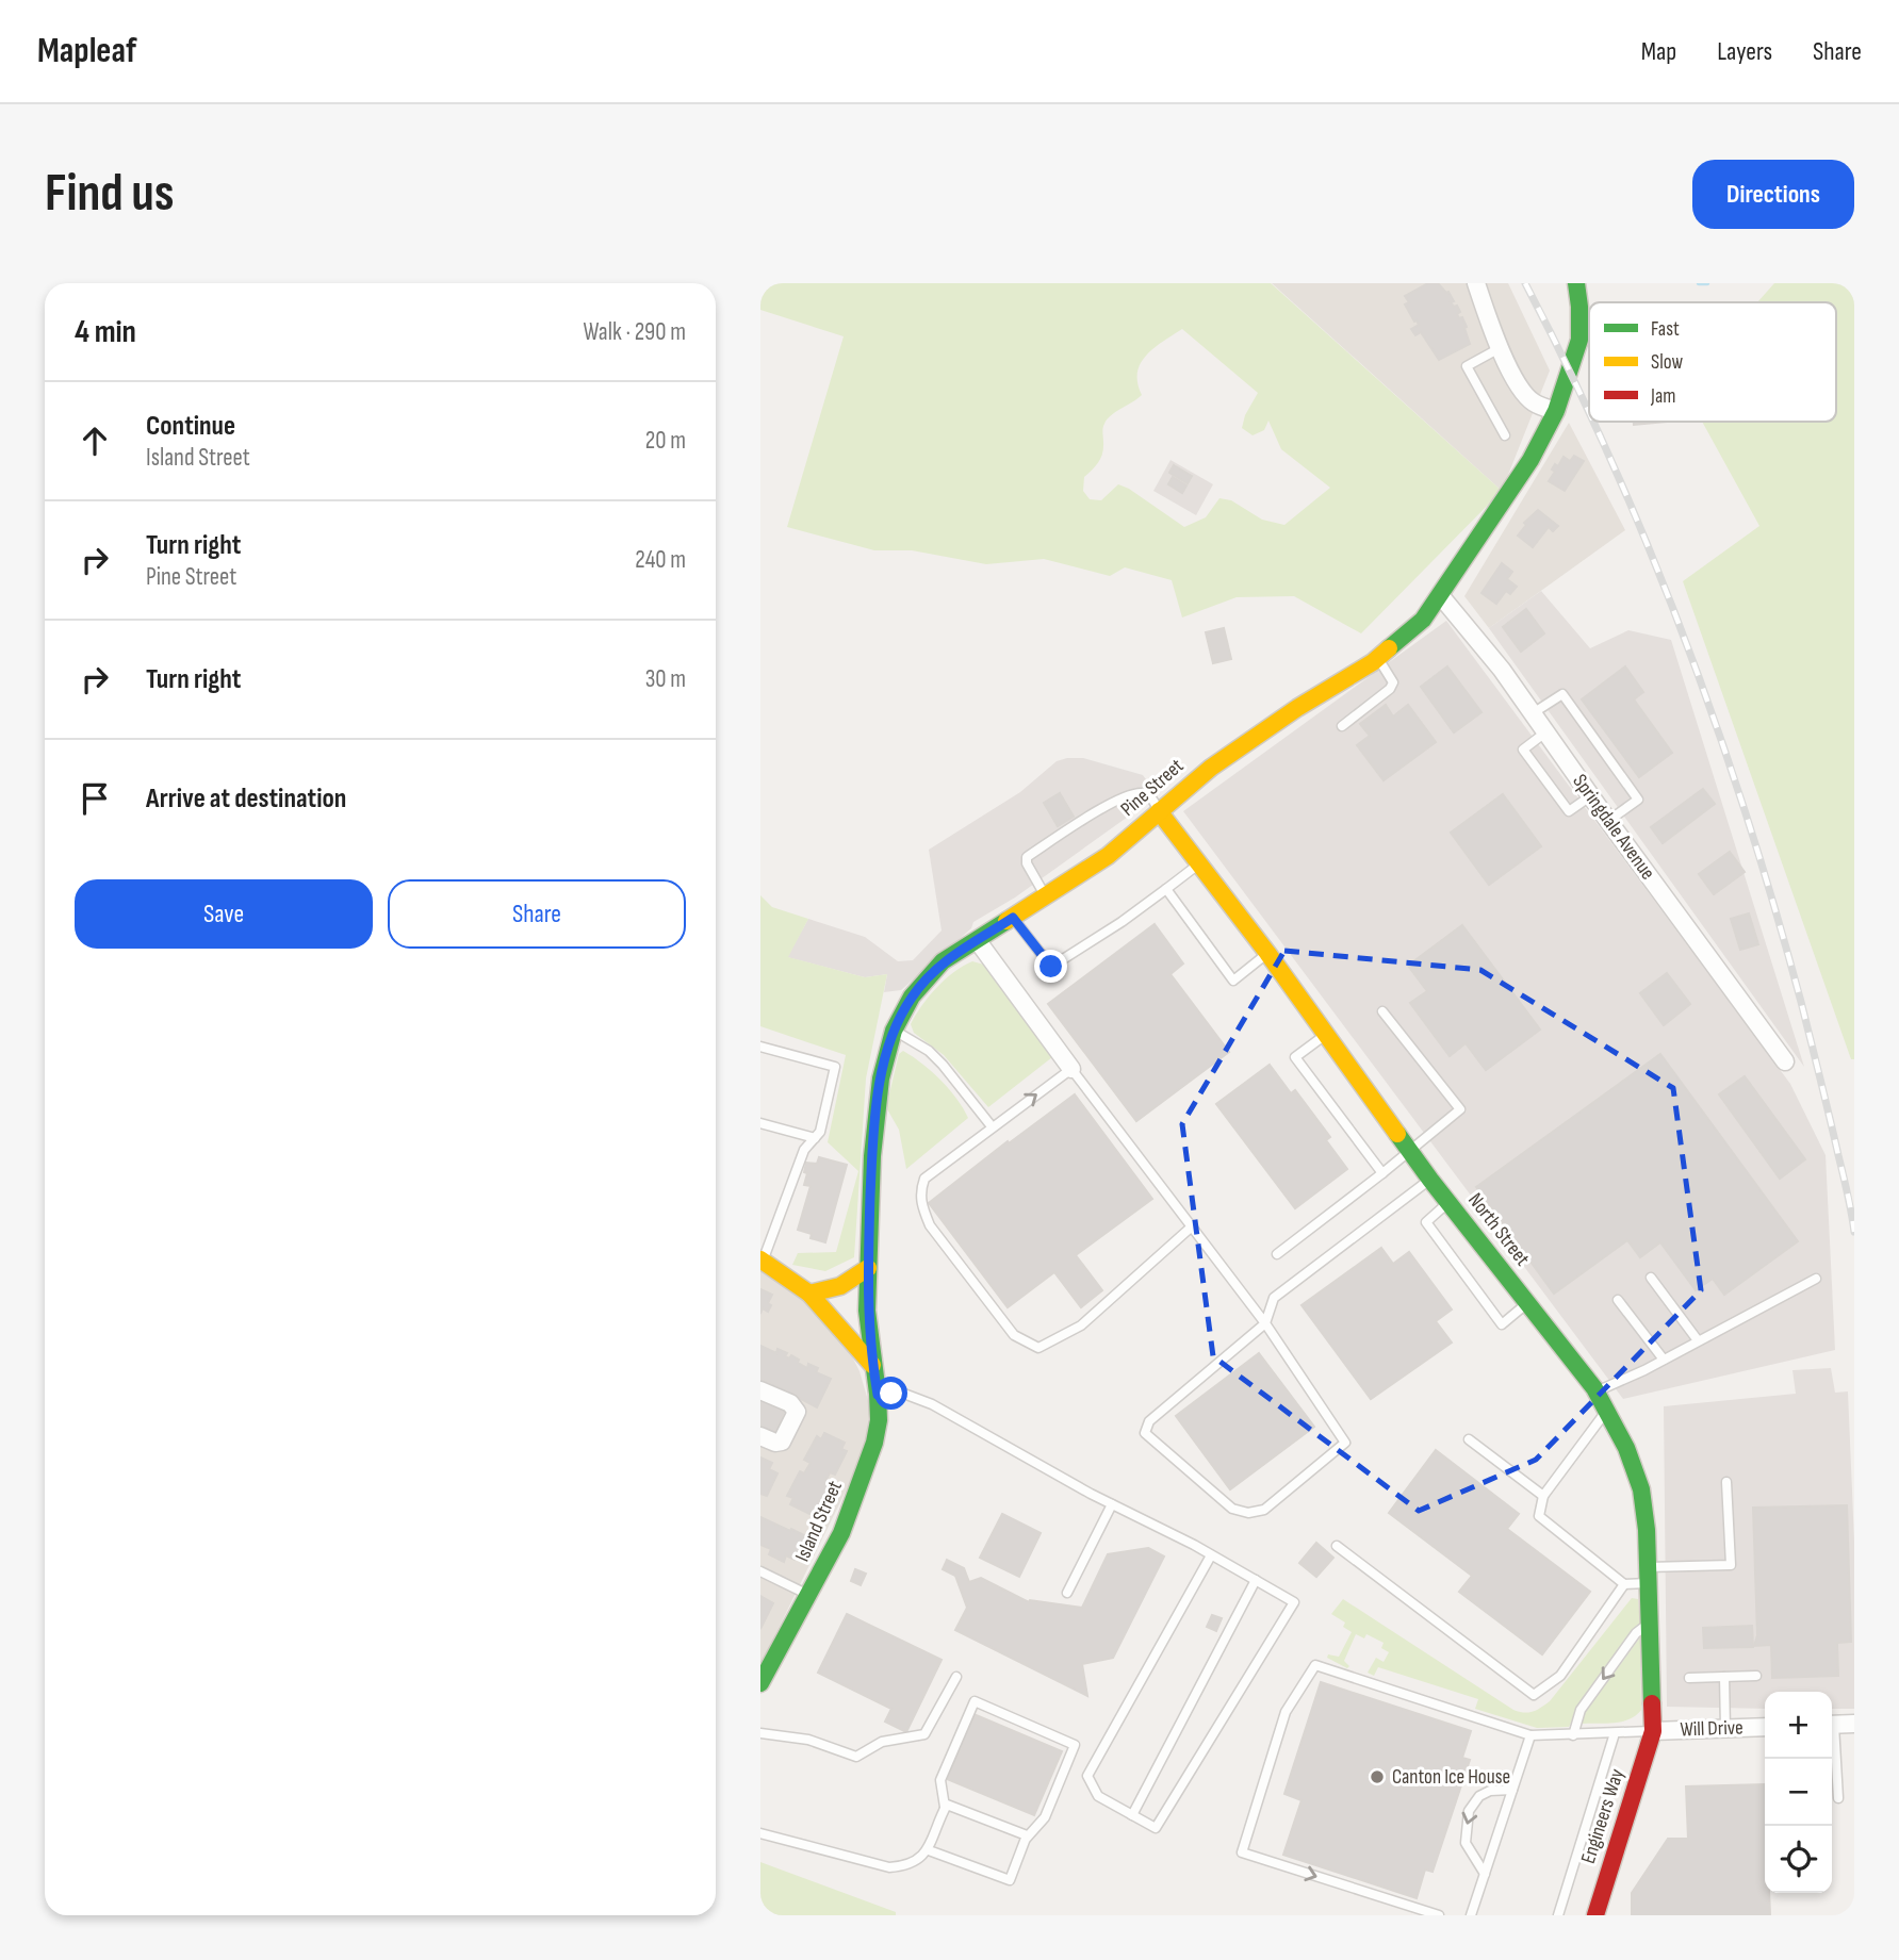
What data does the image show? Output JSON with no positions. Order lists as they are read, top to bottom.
{
  "streets": {
    "street": [
      "Pine Street",
      "Springdale Avenue",
      "North Street",
      "Island Street",
      "Will Drive",
      "Engineers Way"
    ]
  },
  "crossings": [
    ["Pine Street", "Springdale Avenue"],
    ["Pine Street", "North Street"],
    ["Pine Street", "Island Street"],
    ["North Street", "Will Drive"],
    ["North Street", "Engineers Way"],
    ["Will Drive", "Engineers Way"]
  ],
  "places": ["Canton Ice House"],
  "legend": ["Fast", "Slow", "Jam"],
  "page": {
    "header": "Mapleaf",
    "nav": ["Map", "Layers", "Share"],
    "buttons": [
      "Directions",
      ["Save", "Share"]
    ],
    "title": "Find us",
    "heading": ["4 min", "Walk · 290 m"],
    "list": [
      ["Continue", "Island Street", "20 m"],
      ["Turn right", "Pine Street", "240 m"],
      ["Turn right", "30 m"],
      "Arrive at destination"
    ],
    "map_buttons": ["+", "−"]
  }
}
